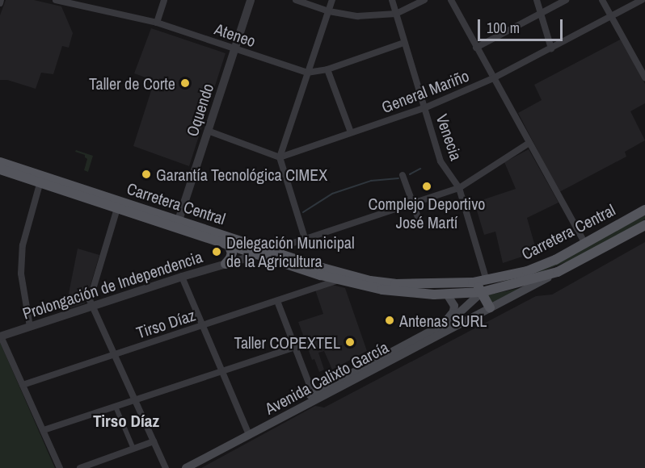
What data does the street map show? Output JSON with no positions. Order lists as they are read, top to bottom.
{
  "streets": {
    "main road": ["Carretera Central", "Avenida Calixto García"],
    "street": [
      "Ateneo",
      "General Mariño",
      "Oquendo",
      "Venecia",
      "Prolongación de Independencia",
      "Tirso Díaz"
    ]
  },
  "crossings": [
    ["Ateneo", "Oquendo"],
    ["Ateneo", "Venecia"],
    ["General Mariño", "Venecia"],
    ["Oquendo", "Carretera Central"],
    ["Venecia", "Carretera Central"],
    ["Venecia", "Prolongación de Independencia"],
    ["Carretera Central", "Prolongación de Independencia"],
    ["Carretera Central", "Tirso Díaz"],
    ["Carretera Central", "Avenida Calixto García"]
  ],
  "districts": ["Tirso Díaz"],
  "places": [
    "Taller de Corte",
    "Garantía Tecnológica CIMEX",
    "Complejo Deportivo José Martí",
    "Delegación Municipal de la Agricultura",
    "Antenas SURL",
    "Taller COPEXTEL"
  ],
  "scale_bar": "100 m"
}
